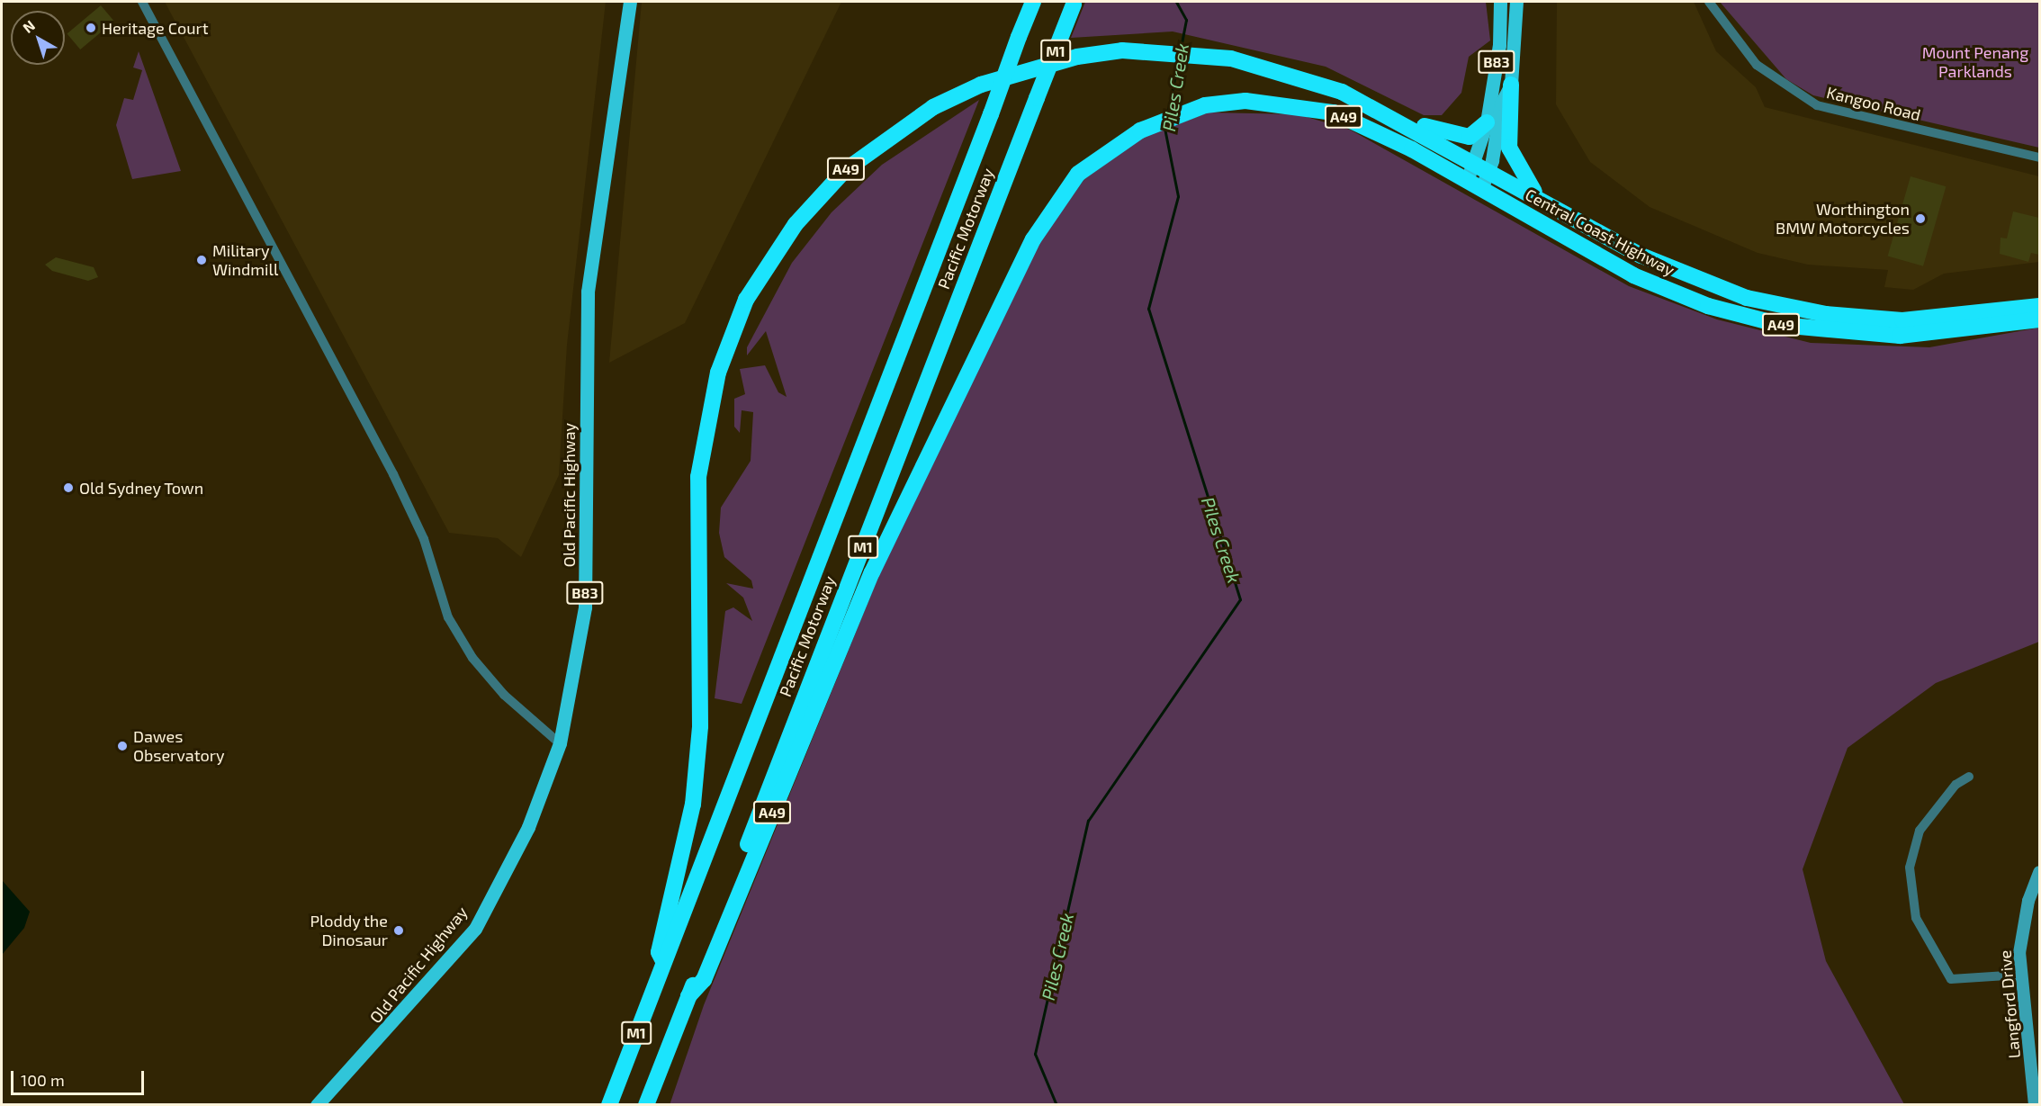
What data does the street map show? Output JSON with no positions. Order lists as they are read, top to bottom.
{
  "streets": {
    "highway": [
      "M1",
      "A49",
      "Pacific Motorway",
      "Central Coast Highway"
    ],
    "main road": ["B83", "Old Pacific Highway"],
    "street": ["Kangoo Road", "Langford Drive"]
  },
  "crossings": [
    ["B83", "A49"],
    ["B83", "Central Coast Highway"],
    ["A49", "Pacific Motorway"],
    ["A49", "Central Coast Highway"]
  ],
  "water": ["Piles Creek"],
  "parks": ["Mount Penang Parklands"],
  "places": [
    "Heritage Court",
    "Worthington BMW Motorcycles",
    "Military Windmill",
    "Old Sydney Town",
    "Dawes Observatory",
    "Ploddy the Dinosaur"
  ],
  "scale_bar": "100 m",
  "north": "top left"
}
